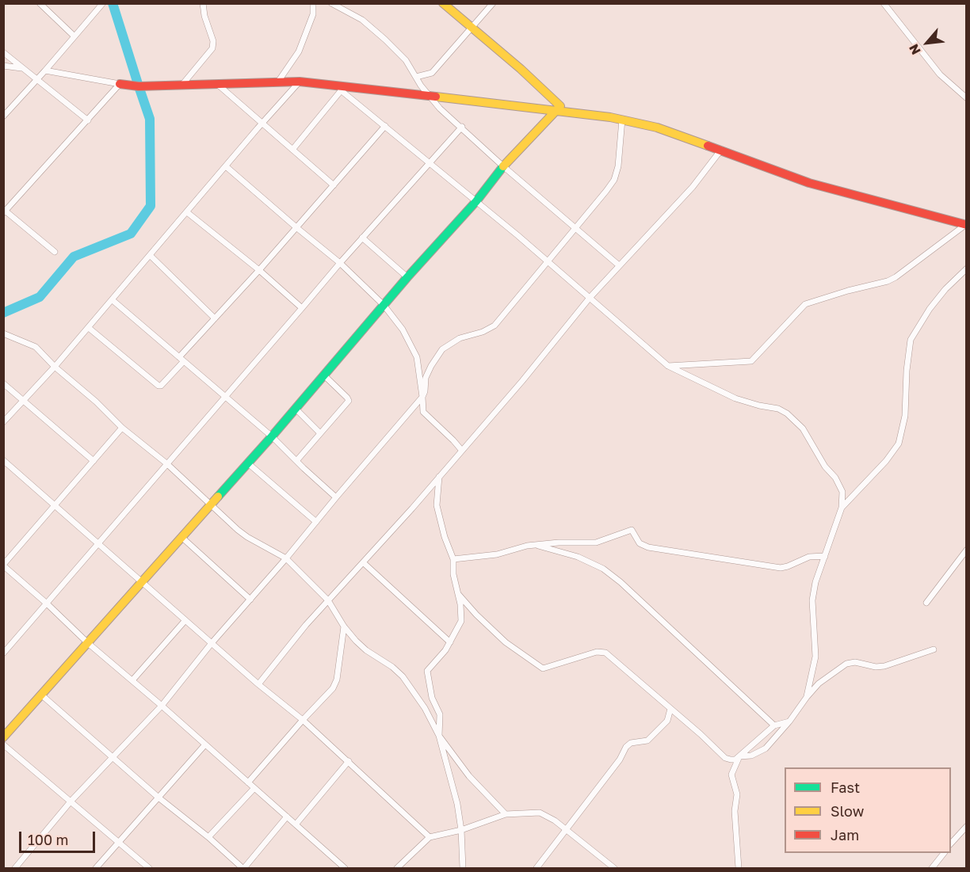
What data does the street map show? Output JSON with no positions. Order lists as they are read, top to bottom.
{
  "legend": ["Fast", "Slow", "Jam"],
  "scale_bar": "100 m",
  "north": "bottom left"
}
